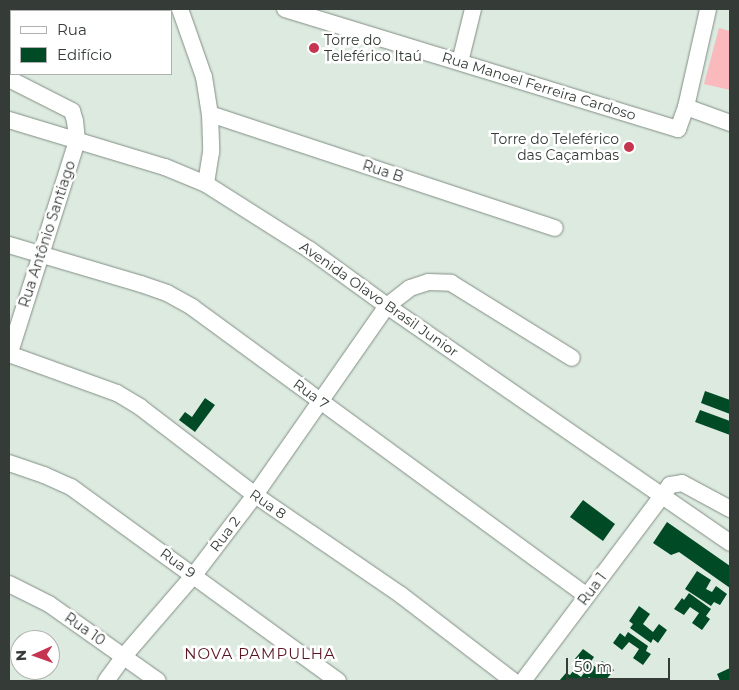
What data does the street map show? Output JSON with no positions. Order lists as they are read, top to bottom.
{
  "streets": {
    "street": [
      "Rua Manoel Ferreira Cardoso",
      "Rua B",
      "Rua Antônio Santiago",
      "Avenida Olavo Brasil Junior",
      "Rua 7",
      "Rua 8",
      "Rua 2",
      "Rua 9",
      "Rua 1",
      "Rua 10"
    ]
  },
  "crossings": [
    ["Rua Antônio Santiago", "Avenida Olavo Brasil Junior"],
    ["Rua Antônio Santiago", "Rua 7"],
    ["Rua Antônio Santiago", "Rua 8"],
    ["Avenida Olavo Brasil Junior", "Rua 2"],
    ["Avenida Olavo Brasil Junior", "Rua 1"],
    ["Rua 7", "Rua 2"],
    ["Rua 7", "Rua 1"],
    ["Rua 8", "Rua 2"],
    ["Rua 2", "Rua 9"],
    ["Rua 2", "Rua 10"]
  ],
  "districts": ["NOVA PAMPULHA"],
  "places": ["Torre do Teleférico Itaú", "Torre do Teleférico das Caçambas"],
  "legend": ["Rua", "Edifício"],
  "scale_bar": "50 m",
  "north": "left"
}
